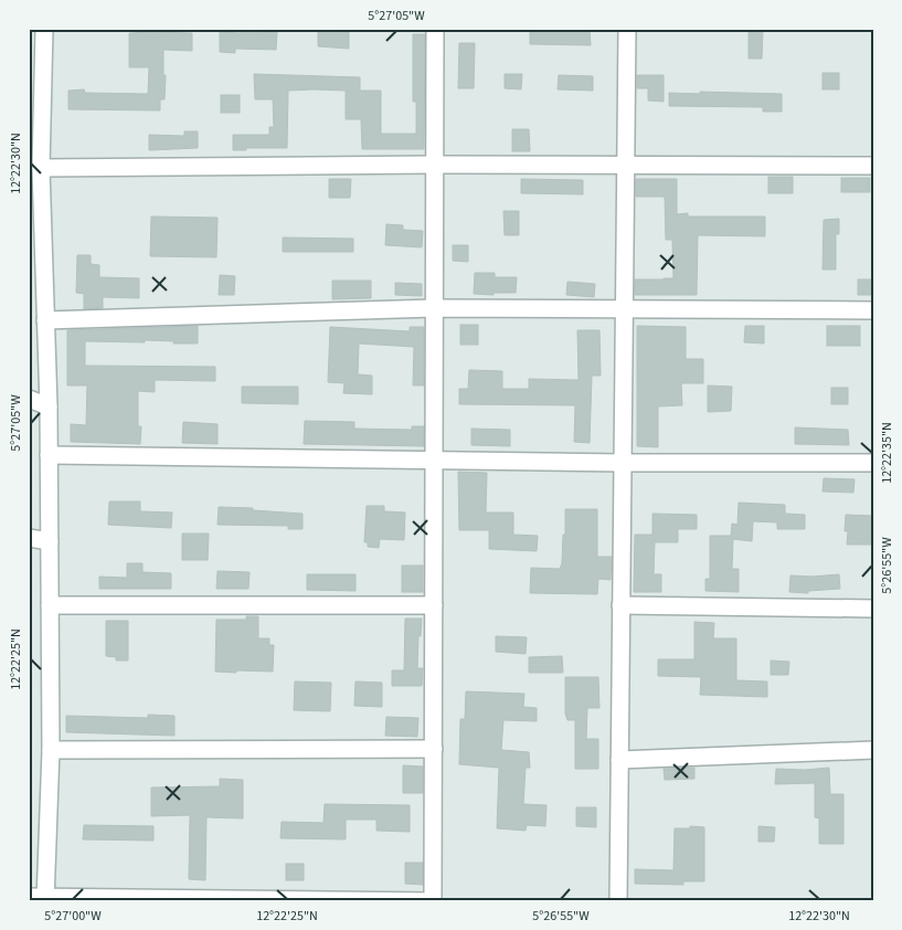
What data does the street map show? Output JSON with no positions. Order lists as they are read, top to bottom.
{
  "coordinates": [
    "5°27'05\"W",
    "12°22'30\"N",
    "12°22'35\"N",
    "5°26'55\"W",
    "12°22'25\"N",
    "5°27'00\"W"
  ]
}
